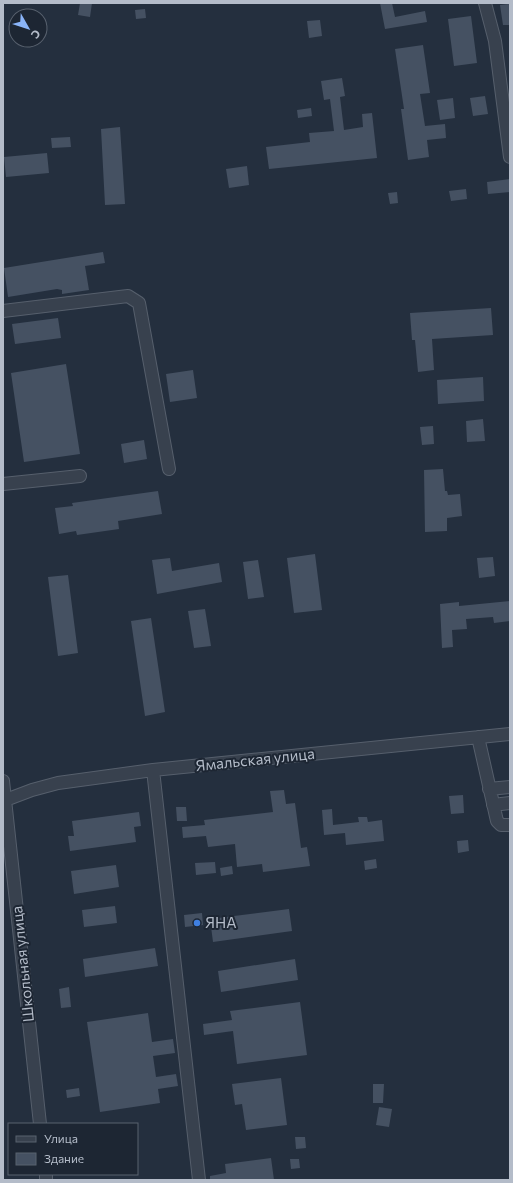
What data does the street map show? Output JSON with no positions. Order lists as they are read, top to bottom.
{
  "streets": {
    "street": ["Ямальская улица", "Школьная улица"]
  },
  "crossings": [
    ["Ямальская улица", "Школьная улица"]
  ],
  "places": ["ЯНА"],
  "legend": ["Улица", "Здание"],
  "north": "bottom right"
}
